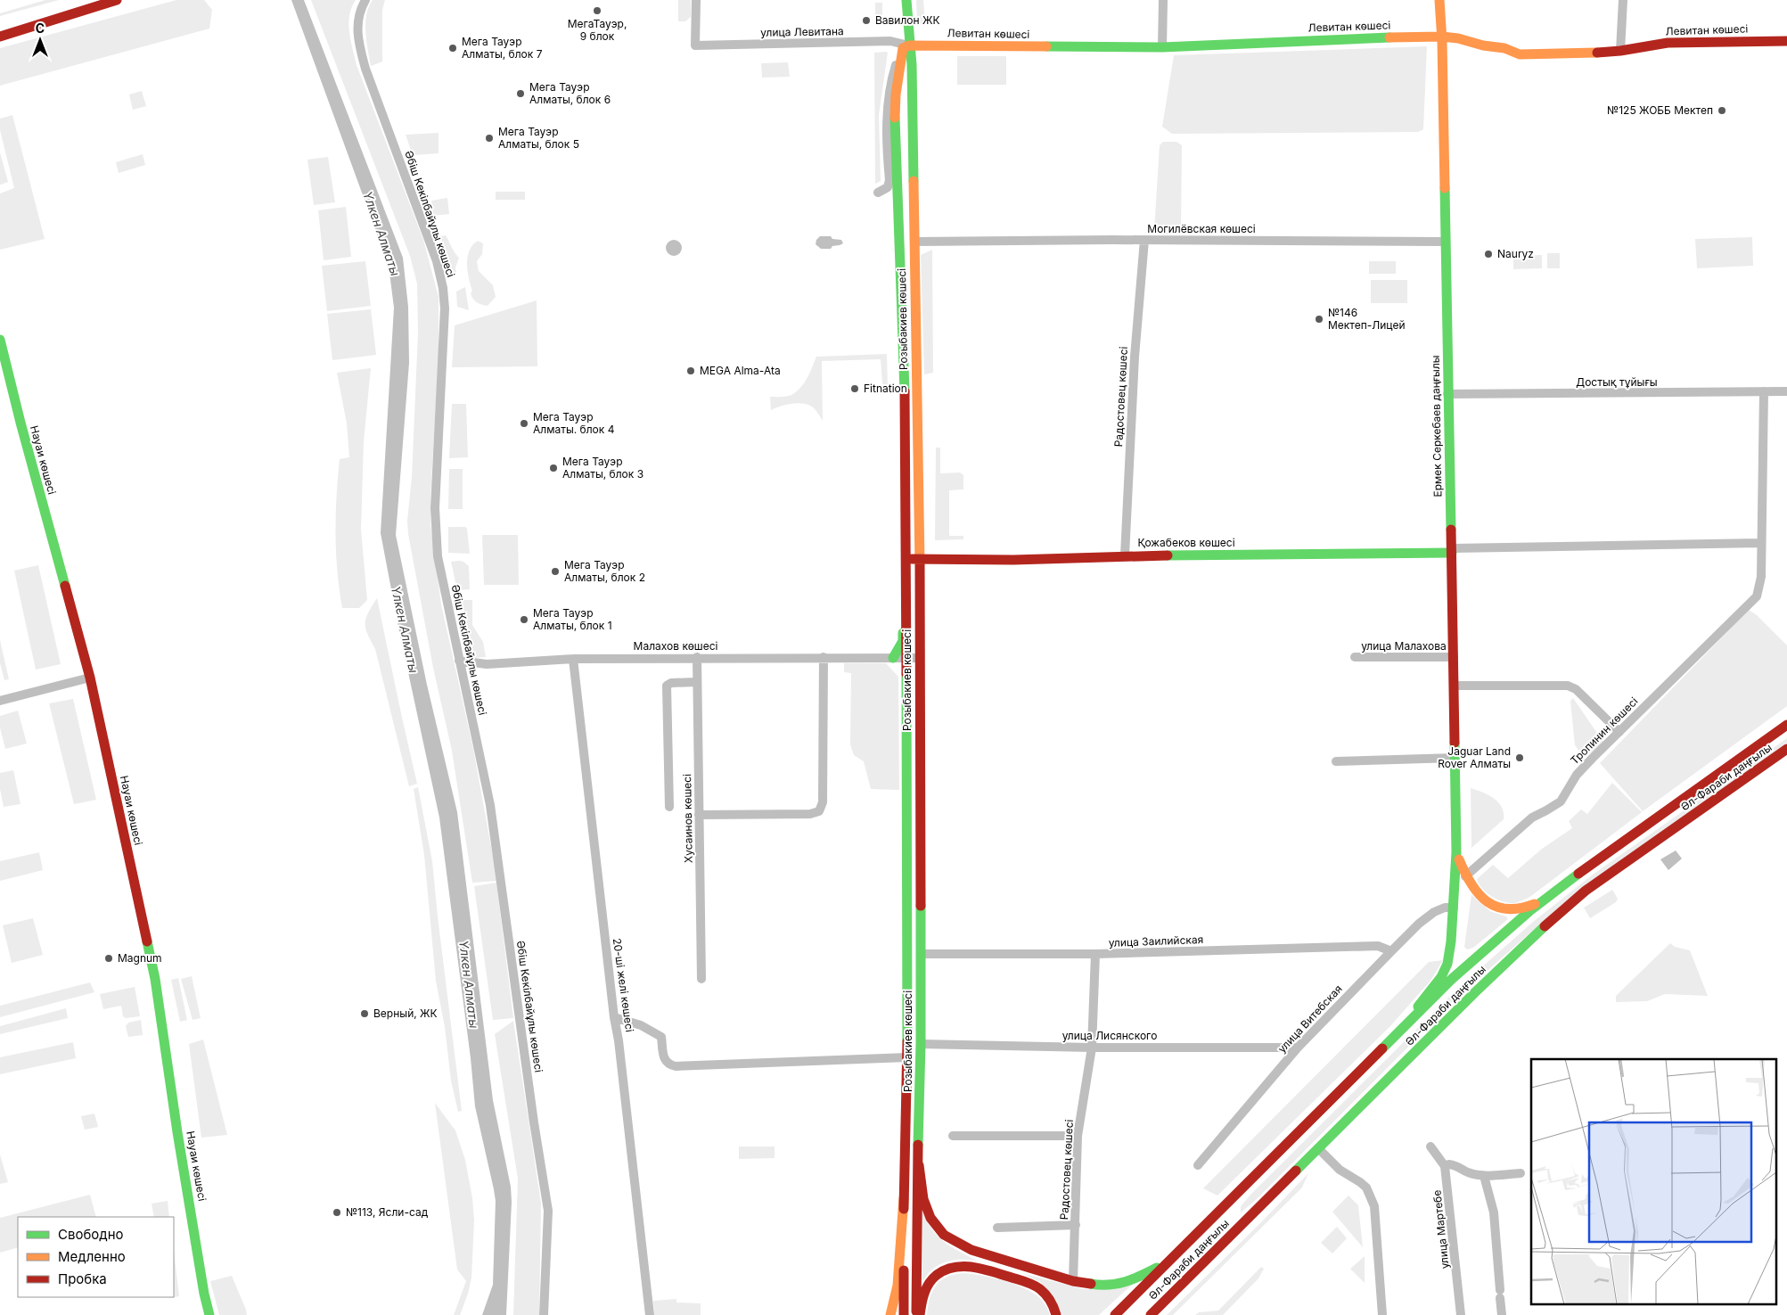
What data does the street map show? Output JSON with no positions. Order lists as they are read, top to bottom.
{
  "streets": {
    "main road": [
      "Левитан көшесі",
      "Розыбакиев көшесі",
      "Ермек Серкебаев даңғылы",
      "Науаи көшесі",
      "Қожабеков көшесі",
      "Әл-Фараби даңғылы"
    ],
    "street": [
      "улица Левитана",
      "Әбіш Кекілбайұлы көшесі",
      "Могилёвская көшесі",
      "Достық тұйығы",
      "Радостовец көшесі",
      "Малахов көшесі",
      "улица Малахова",
      "Тропинин көшесі",
      "Хусаинов көшесі",
      "улица Заилийская",
      "20-ші желі көшесі",
      "улица Витебская",
      "улица Лисянского",
      "улица Мартебе"
    ]
  },
  "crossings": [
    ["Левитан көшесі", "улица Левитана"],
    ["Левитан көшесі", "Розыбакиев көшесі"],
    ["Левитан көшесі", "Ермек Серкебаев даңғылы"],
    ["улица Левитана", "Розыбакиев көшесі"],
    ["Әбіш Кекілбайұлы көшесі", "Малахов көшесі"],
    ["Могилёвская көшесі", "Розыбакиев көшесі"],
    ["Могилёвская көшесі", "Радостовец көшесі"],
    ["Могилёвская көшесі", "Ермек Серкебаев даңғылы"],
    ["Розыбакиев көшесі", "Қожабеков көшесі"],
    ["Розыбакиев көшесі", "улица Заилийская"],
    ["Розыбакиев көшесі", "улица Лисянского"],
    ["Достық тұйығы", "Ермек Серкебаев даңғылы"],
    ["Радостовец көшесі", "Қожабеков көшесі"],
    ["Радостовец көшесі", "улица Заилийская"],
    ["Радостовец көшесі", "улица Лисянского"],
    ["Ермек Серкебаев даңғылы", "Қожабеков көшесі"],
    ["Ермек Серкебаев даңғылы", "улица Малахова"],
    ["Ермек Серкебаев даңғылы", "Әл-Фараби даңғылы"],
    ["Ермек Серкебаев даңғылы", "улица Витебская"],
    ["Малахов көшесі", "Хусаинов көшесі"],
    ["Малахов көшесі", "20-ші желі көшесі"],
    ["улица Заилийская", "улица Витебская"],
    ["улица Витебская", "улица Лисянского"]
  ],
  "water": ["Үлкен Алматы"],
  "places": [
    "МегаТауэр, 9 блок",
    "Вавилон ЖК",
    "Мега Тауэр Алматы, блок 7",
    "Мега Тауэр Алматы, блок 6",
    "№125 ЖОББ Мектеп",
    "Мега Тауэр Алматы, блок 5",
    "Nauryz",
    "№146 Мектеп-Лицей",
    "MEGA Alma-Ata",
    "Fitnation",
    "Мега Тауэр Алматы. блок 4",
    "Мега Тауэр Алматы, блок 3",
    "Мега Тауэр Алматы, блок 2",
    "Мега Тауэр Алматы, блок 1",
    "Jaguar Land Rover Алматы",
    "Magnum",
    "Верный, ЖК",
    "№113, Ясли-сад"
  ],
  "legend": ["Свободно", "Медленно", "Пробка"],
  "north": "top"
}
